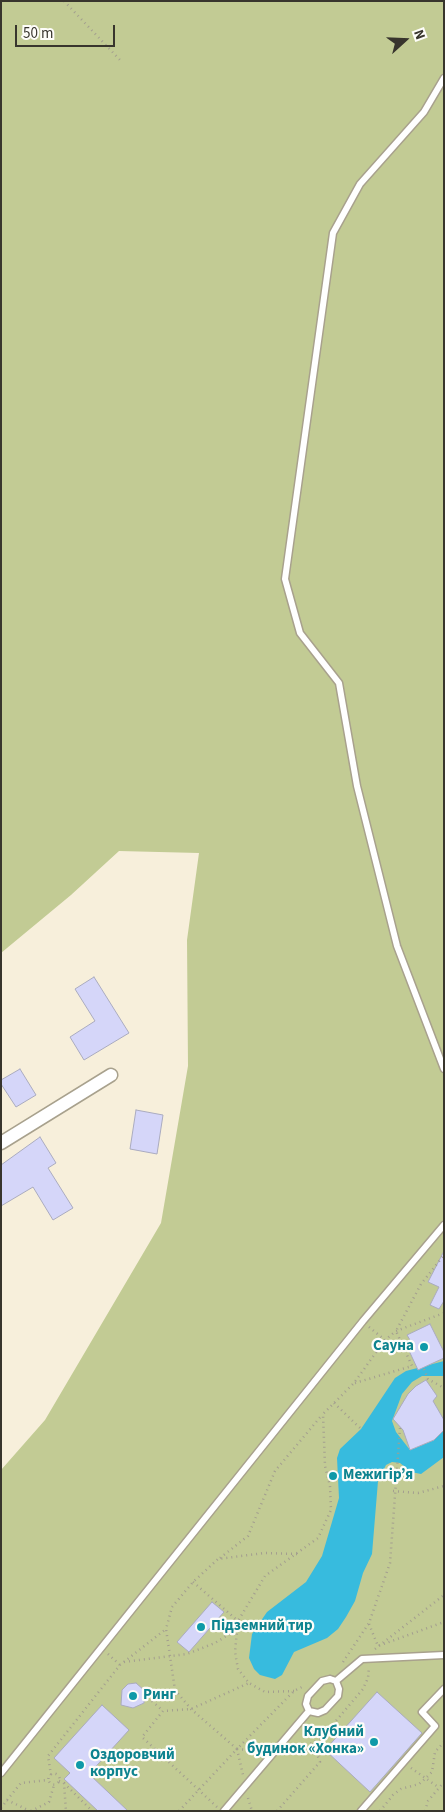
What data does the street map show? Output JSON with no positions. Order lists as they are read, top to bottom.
{
  "places": [
    "Сауна",
    "Межигір’я",
    "Підземний тир",
    "Ринг",
    "Клубний будинок «Хонка»",
    "Оздоровчий корпус"
  ],
  "scale_bar": "50 m",
  "north": "right"
}
